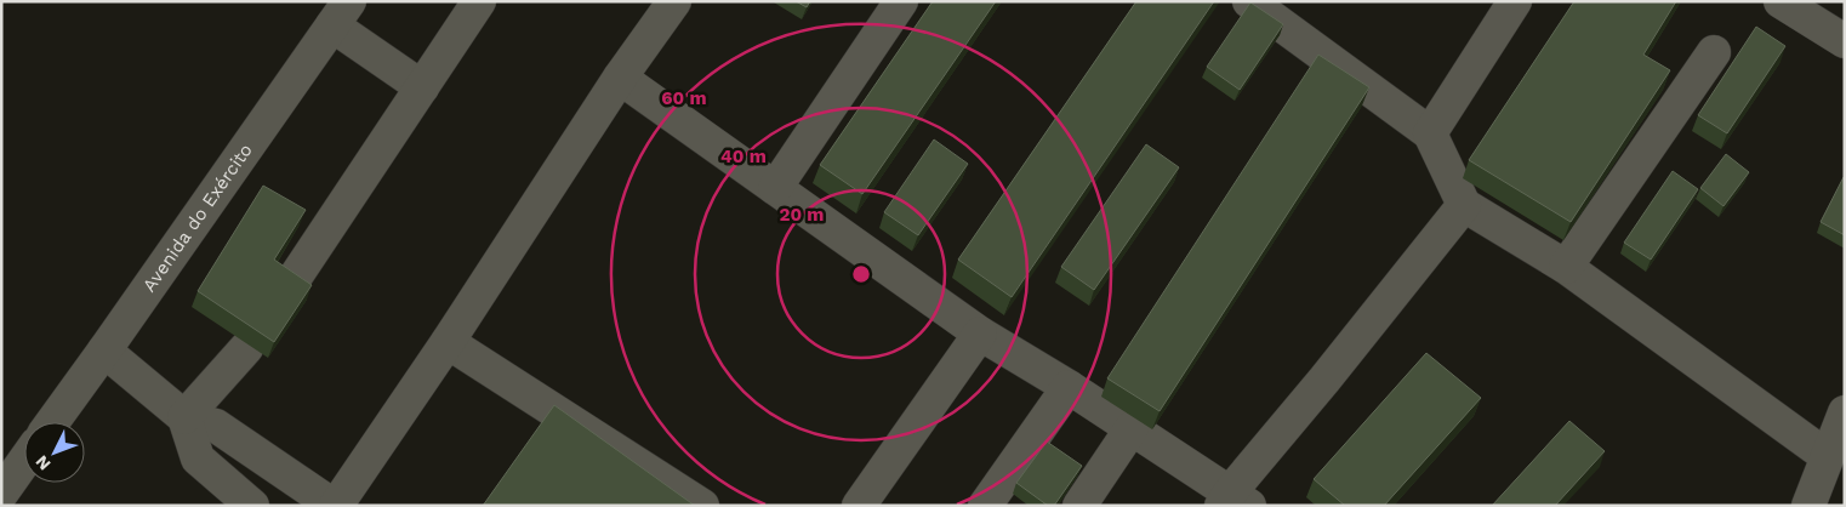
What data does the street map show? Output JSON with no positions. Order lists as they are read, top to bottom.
{
  "streets": {
    "street": ["Avenida do Exército"]
  },
  "north": "bottom left",
  "rings": ["60 m", "40 m", "20 m"]
}
